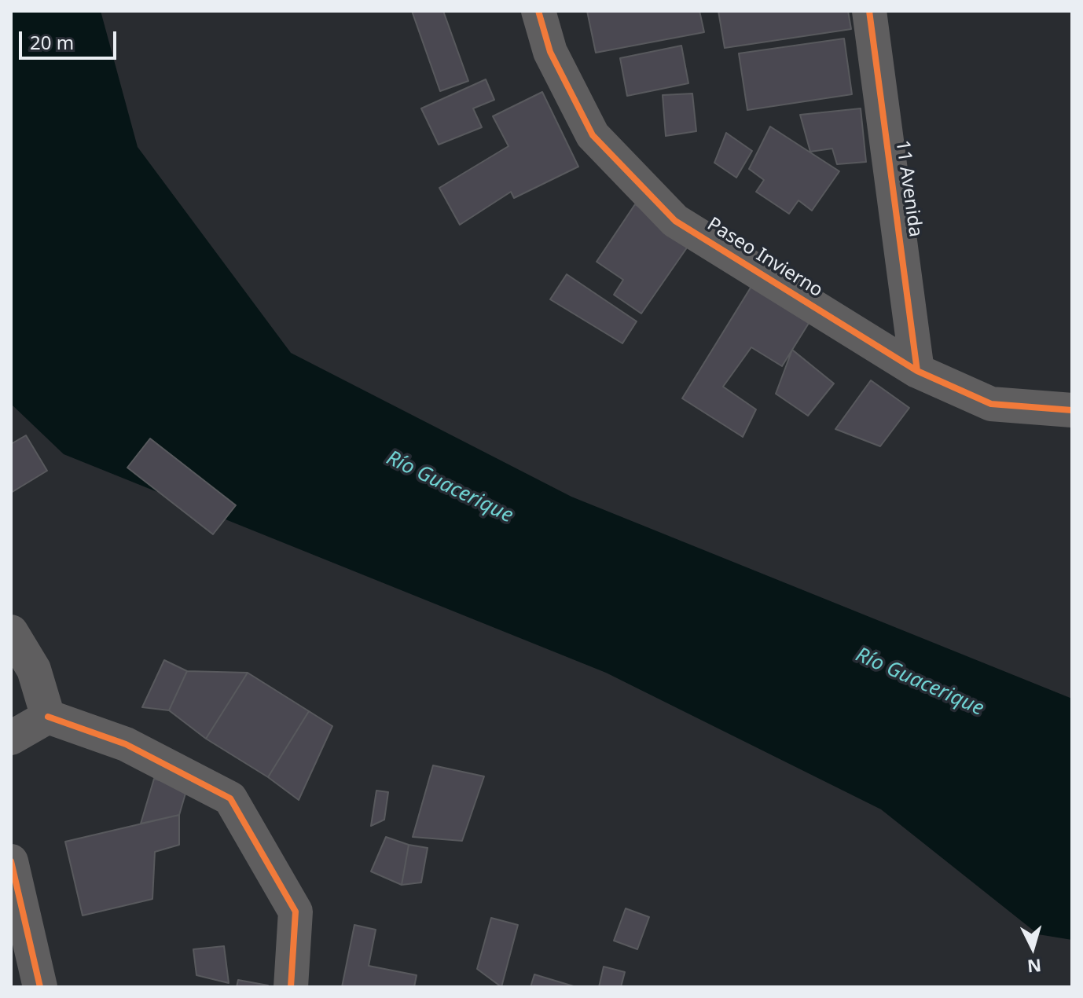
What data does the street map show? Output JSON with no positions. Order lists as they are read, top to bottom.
{
  "streets": {
    "street": ["11 Avenida", "Paseo Invierno"]
  },
  "crossings": [
    ["11 Avenida", "Paseo Invierno"]
  ],
  "water": ["Río Guacerique"],
  "scale_bar": "20 m",
  "north": "bottom"
}
